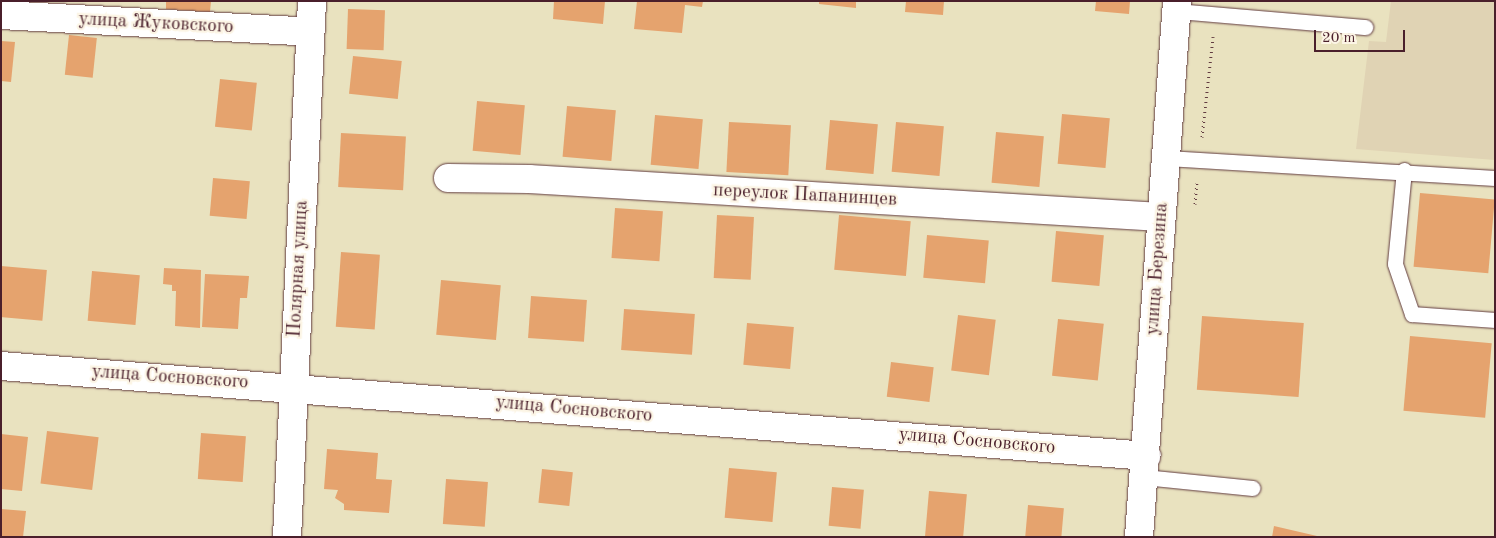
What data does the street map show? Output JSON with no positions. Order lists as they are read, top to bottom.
{
  "streets": {
    "street": [
      "улица Жуковского",
      "переулок Папанинцев",
      "Полярная улица",
      "улица Березина",
      "улица Сосновского"
    ]
  },
  "crossings": [
    ["улица Жуковского", "Полярная улица"],
    ["переулок Папанинцев", "улица Березина"],
    ["Полярная улица", "улица Сосновского"],
    ["улица Березина", "улица Сосновского"]
  ],
  "scale_bar": "20 m"
}
